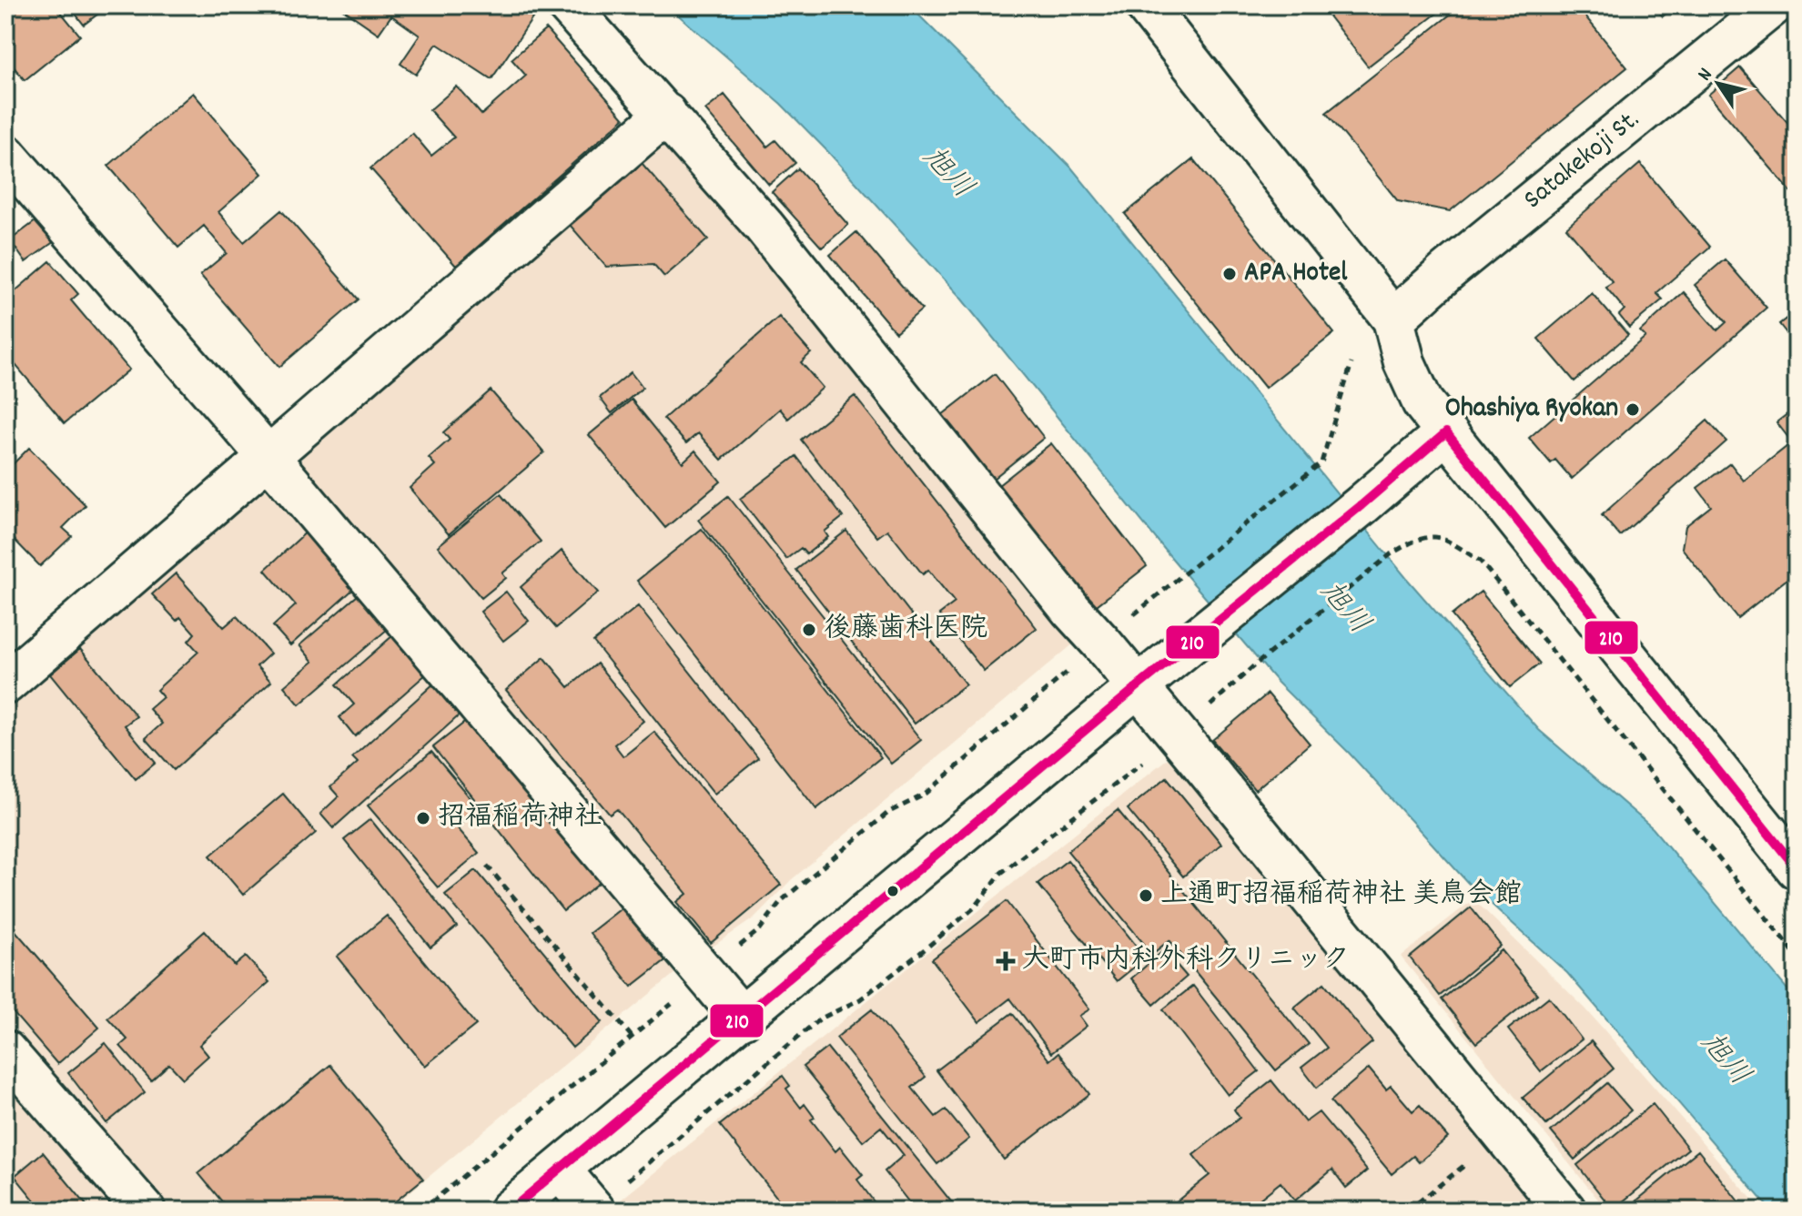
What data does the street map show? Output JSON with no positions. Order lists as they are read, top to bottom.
{
  "streets": {
    "street": ["Satakekoji St."]
  },
  "water": ["旭川"],
  "places": {
    "other": [
      "APA Hotel",
      "Ohashiya Ryokan",
      "後藤歯科医院",
      "招福稲荷神社",
      "上通町招福稲荷神社 美鳥会館"
    ],
    "health": ["大町市内科外科クリニック"]
  },
  "lines": ["transit line 210"],
  "north": "top left"
}
